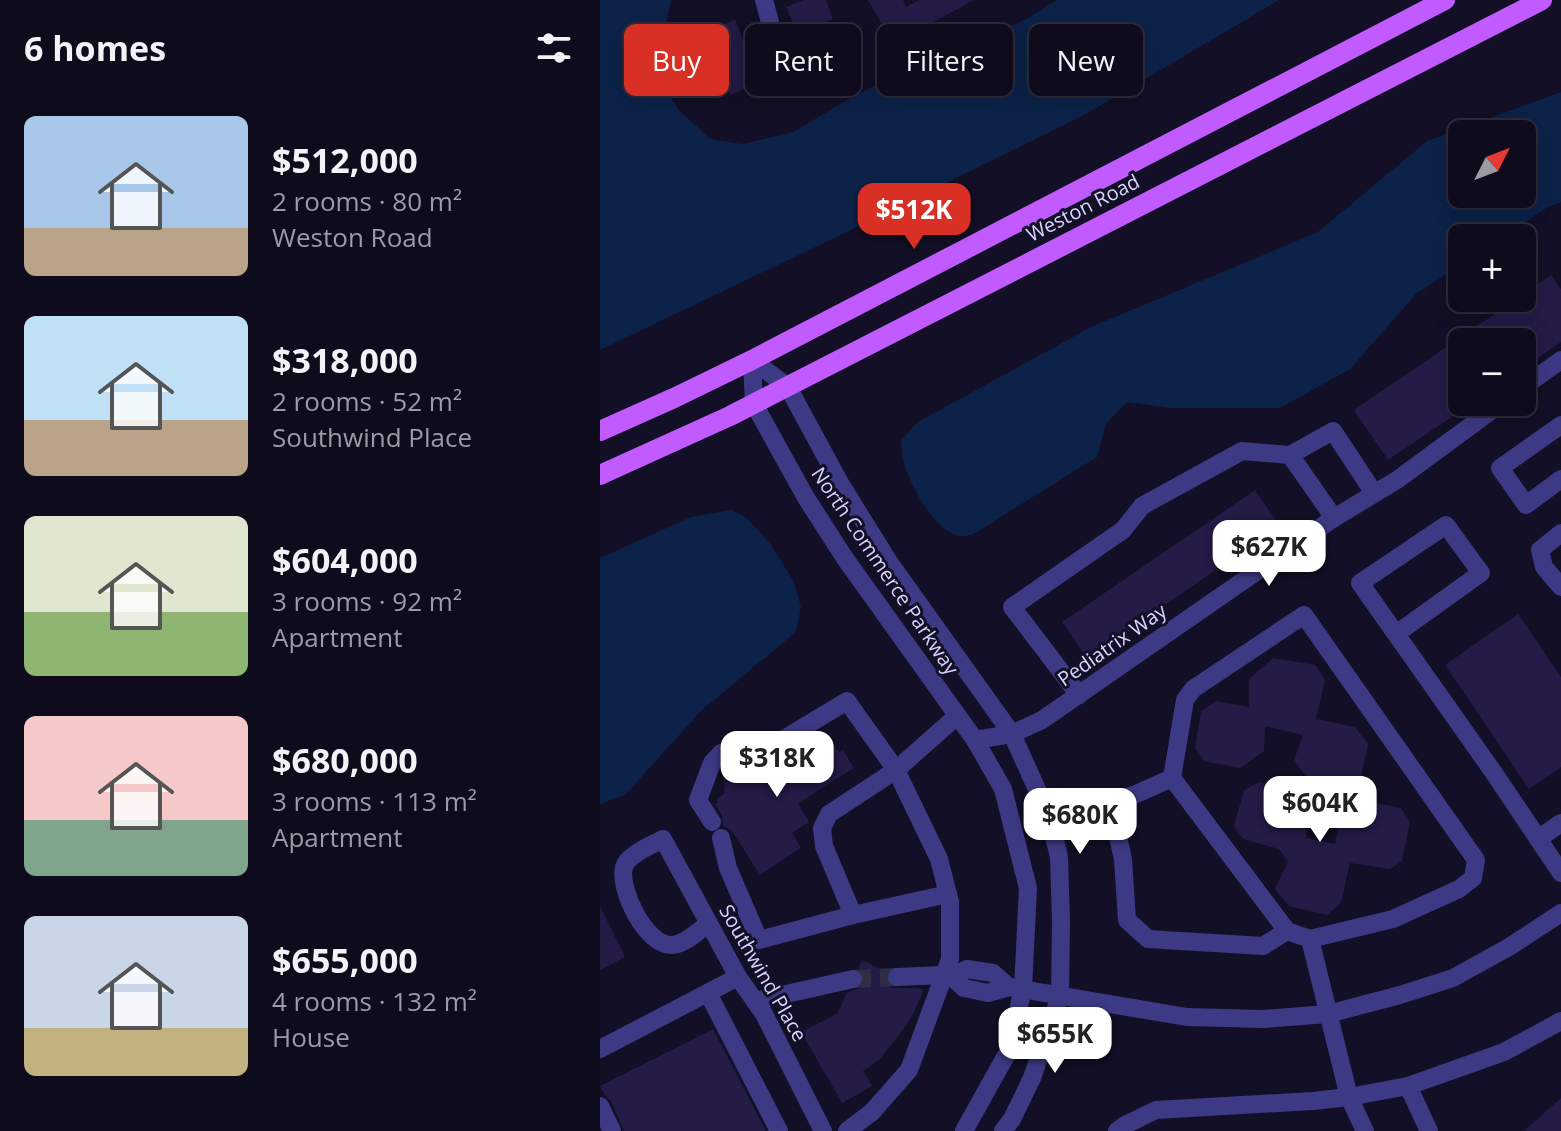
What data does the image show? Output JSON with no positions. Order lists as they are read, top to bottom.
{
  "streets": {
    "main road": ["Weston Road"],
    "street": ["North Commerce Parkway", "Pediatrix Way", "Southwind Place"]
  },
  "crossings": [
    ["Weston Road", "North Commerce Parkway"],
    ["North Commerce Parkway", "Pediatrix Way"]
  ],
  "north": "top right",
  "page": {
    "heading": "6 homes",
    "chip": [
      "Buy",
      "Rent",
      "Filters",
      "New"
    ],
    "list": [
      {
        "name": "$512,000",
        "note": "2 rooms · 80 m² · Weston Road"
      },
      {
        "name": "$318,000",
        "note": "2 rooms · 52 m² · Southwind Place"
      },
      {
        "name": "$604,000",
        "note": "3 rooms · 92 m² · Apartment"
      },
      {
        "name": "$680,000",
        "note": "3 rooms · 113 m² · Apartment"
      },
      {
        "name": "$655,000",
        "note": "4 rooms · 132 m² · House"
      }
    ],
    "map_buttons": ["+", "−"],
    "price": [
      "$512K",
      "$627K",
      "$318K",
      "$604K",
      "$680K",
      "$655K"
    ]
  }
}
